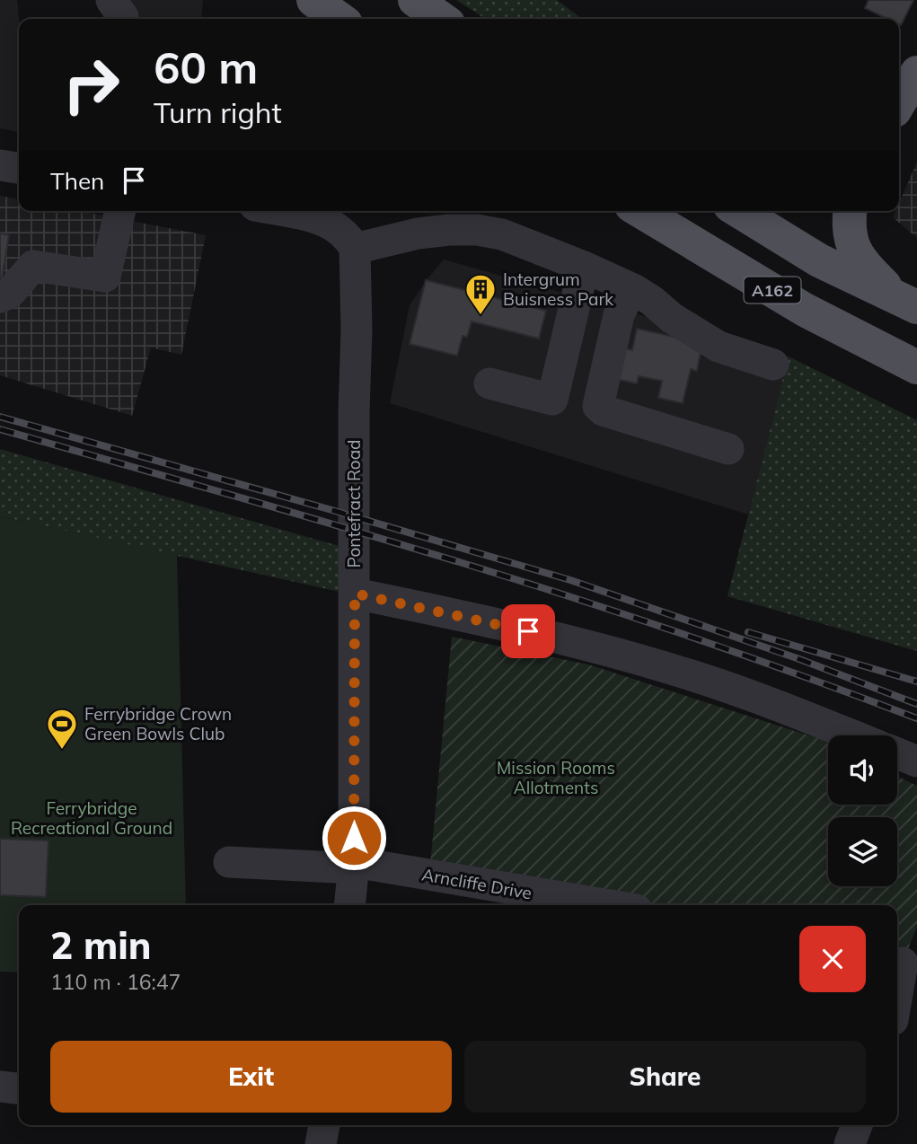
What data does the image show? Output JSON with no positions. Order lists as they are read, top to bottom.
{
  "streets": {
    "main road": ["A162"],
    "street": ["Pontefract Road", "Arncliffe Drive"]
  },
  "crossings": [
    ["Pontefract Road", "Arncliffe Drive"]
  ],
  "parks": ["Mission Rooms Allotments", "Ferrybridge Recreational Ground"],
  "places": {
    "building": ["Intergrum Buisness Park"],
    "sports": ["Ferrybridge Crown Green Bowls Club"]
  },
  "page": {
    "turn": ["60 m", "Turn right"],
    "then": "Then",
    "heading": ["2 min", "110 m · 16:47"],
    "buttons": ["Exit", "Share"]
  }
}
